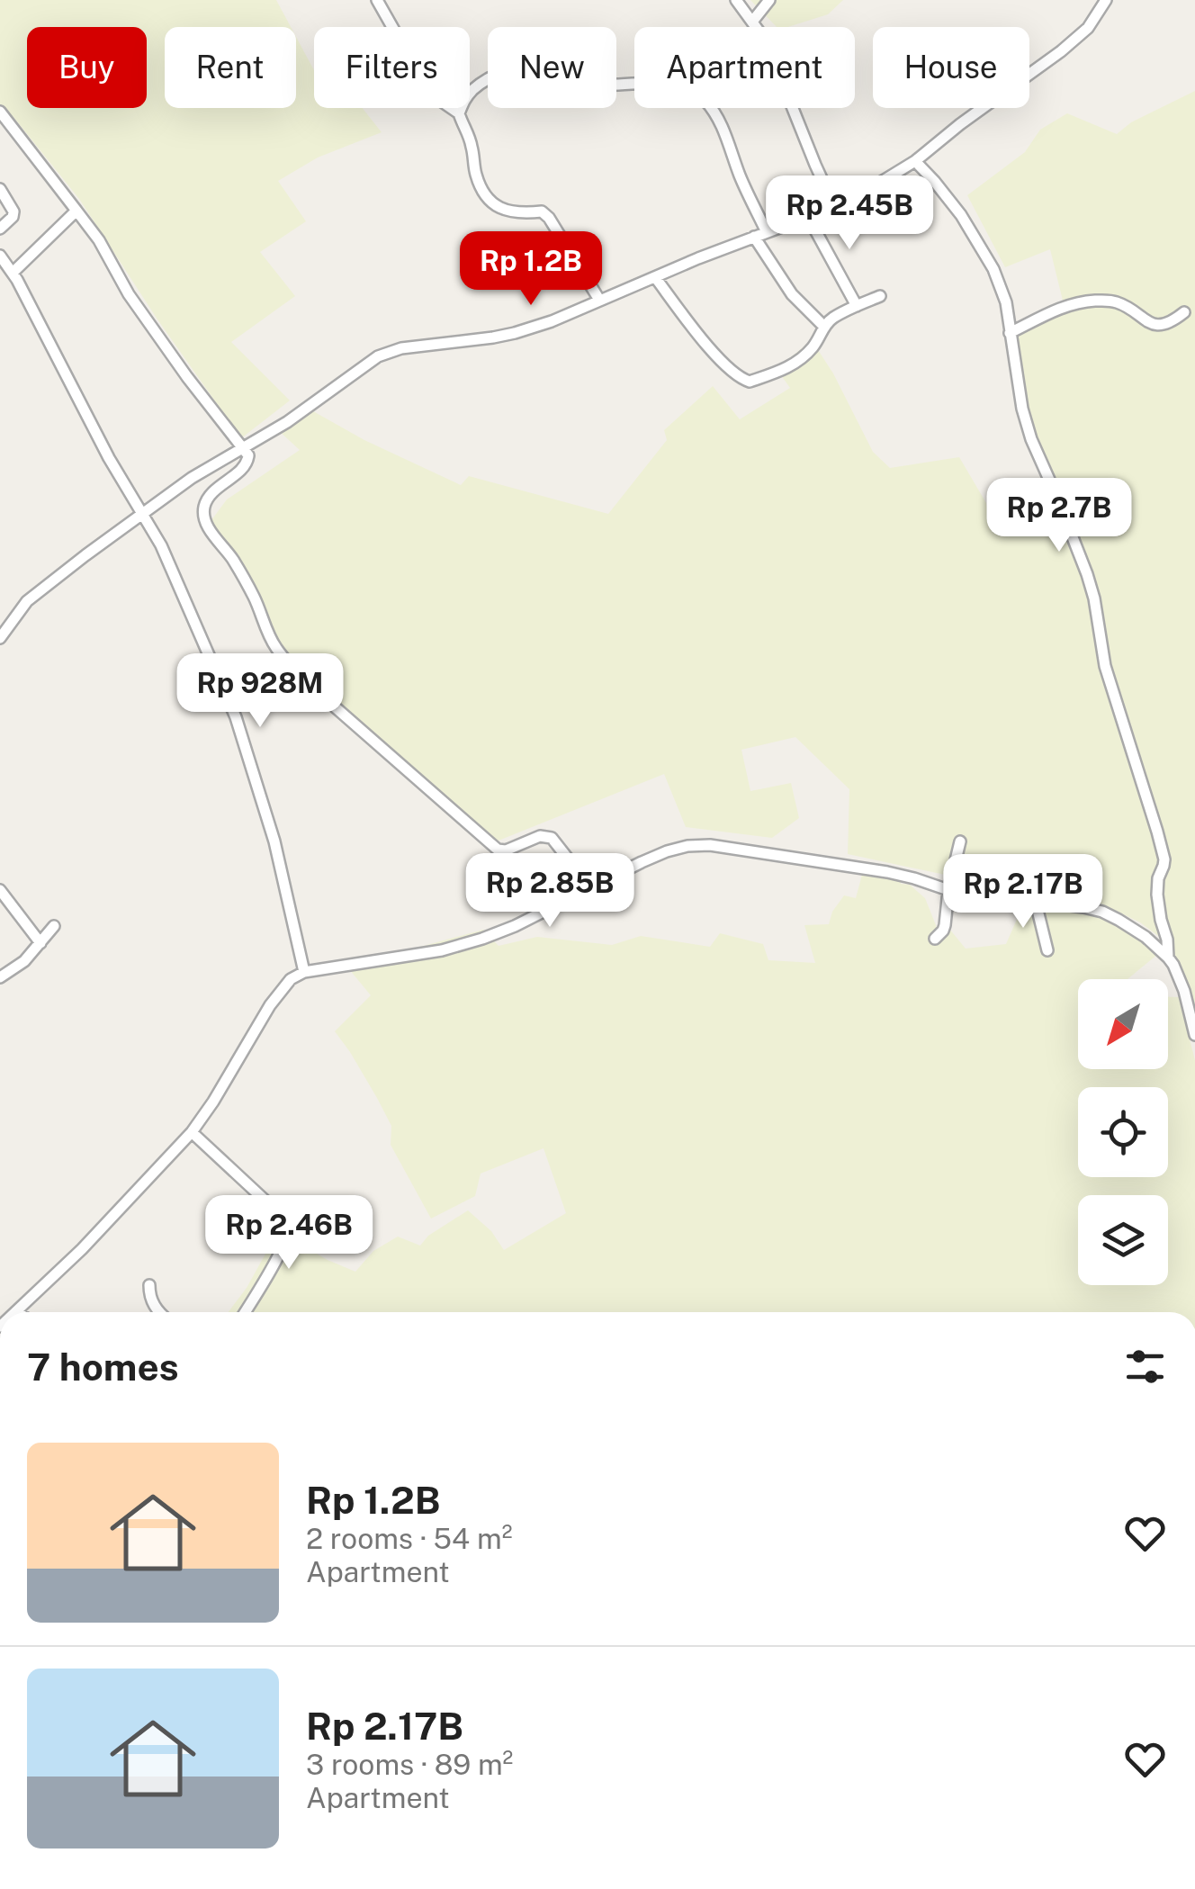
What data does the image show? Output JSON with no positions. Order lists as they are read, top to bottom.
{
  "north": "bottom left",
  "page": {
    "chip": [
      "Buy",
      "Rent",
      "Filters",
      "New",
      "Apartment",
      "House"
    ],
    "price": [
      "Rp 2.45B",
      "Rp 1.2B",
      "Rp 2.7B",
      "Rp 928M",
      "Rp 2.85B",
      "Rp 2.17B",
      "Rp 2.46B"
    ],
    "heading": "7 homes",
    "list": [
      {
        "name": "Rp 1.2B",
        "note": "2 rooms · 54 m² · Apartment"
      },
      {
        "name": "Rp 2.17B",
        "note": "3 rooms · 89 m² · Apartment"
      }
    ]
  }
}
